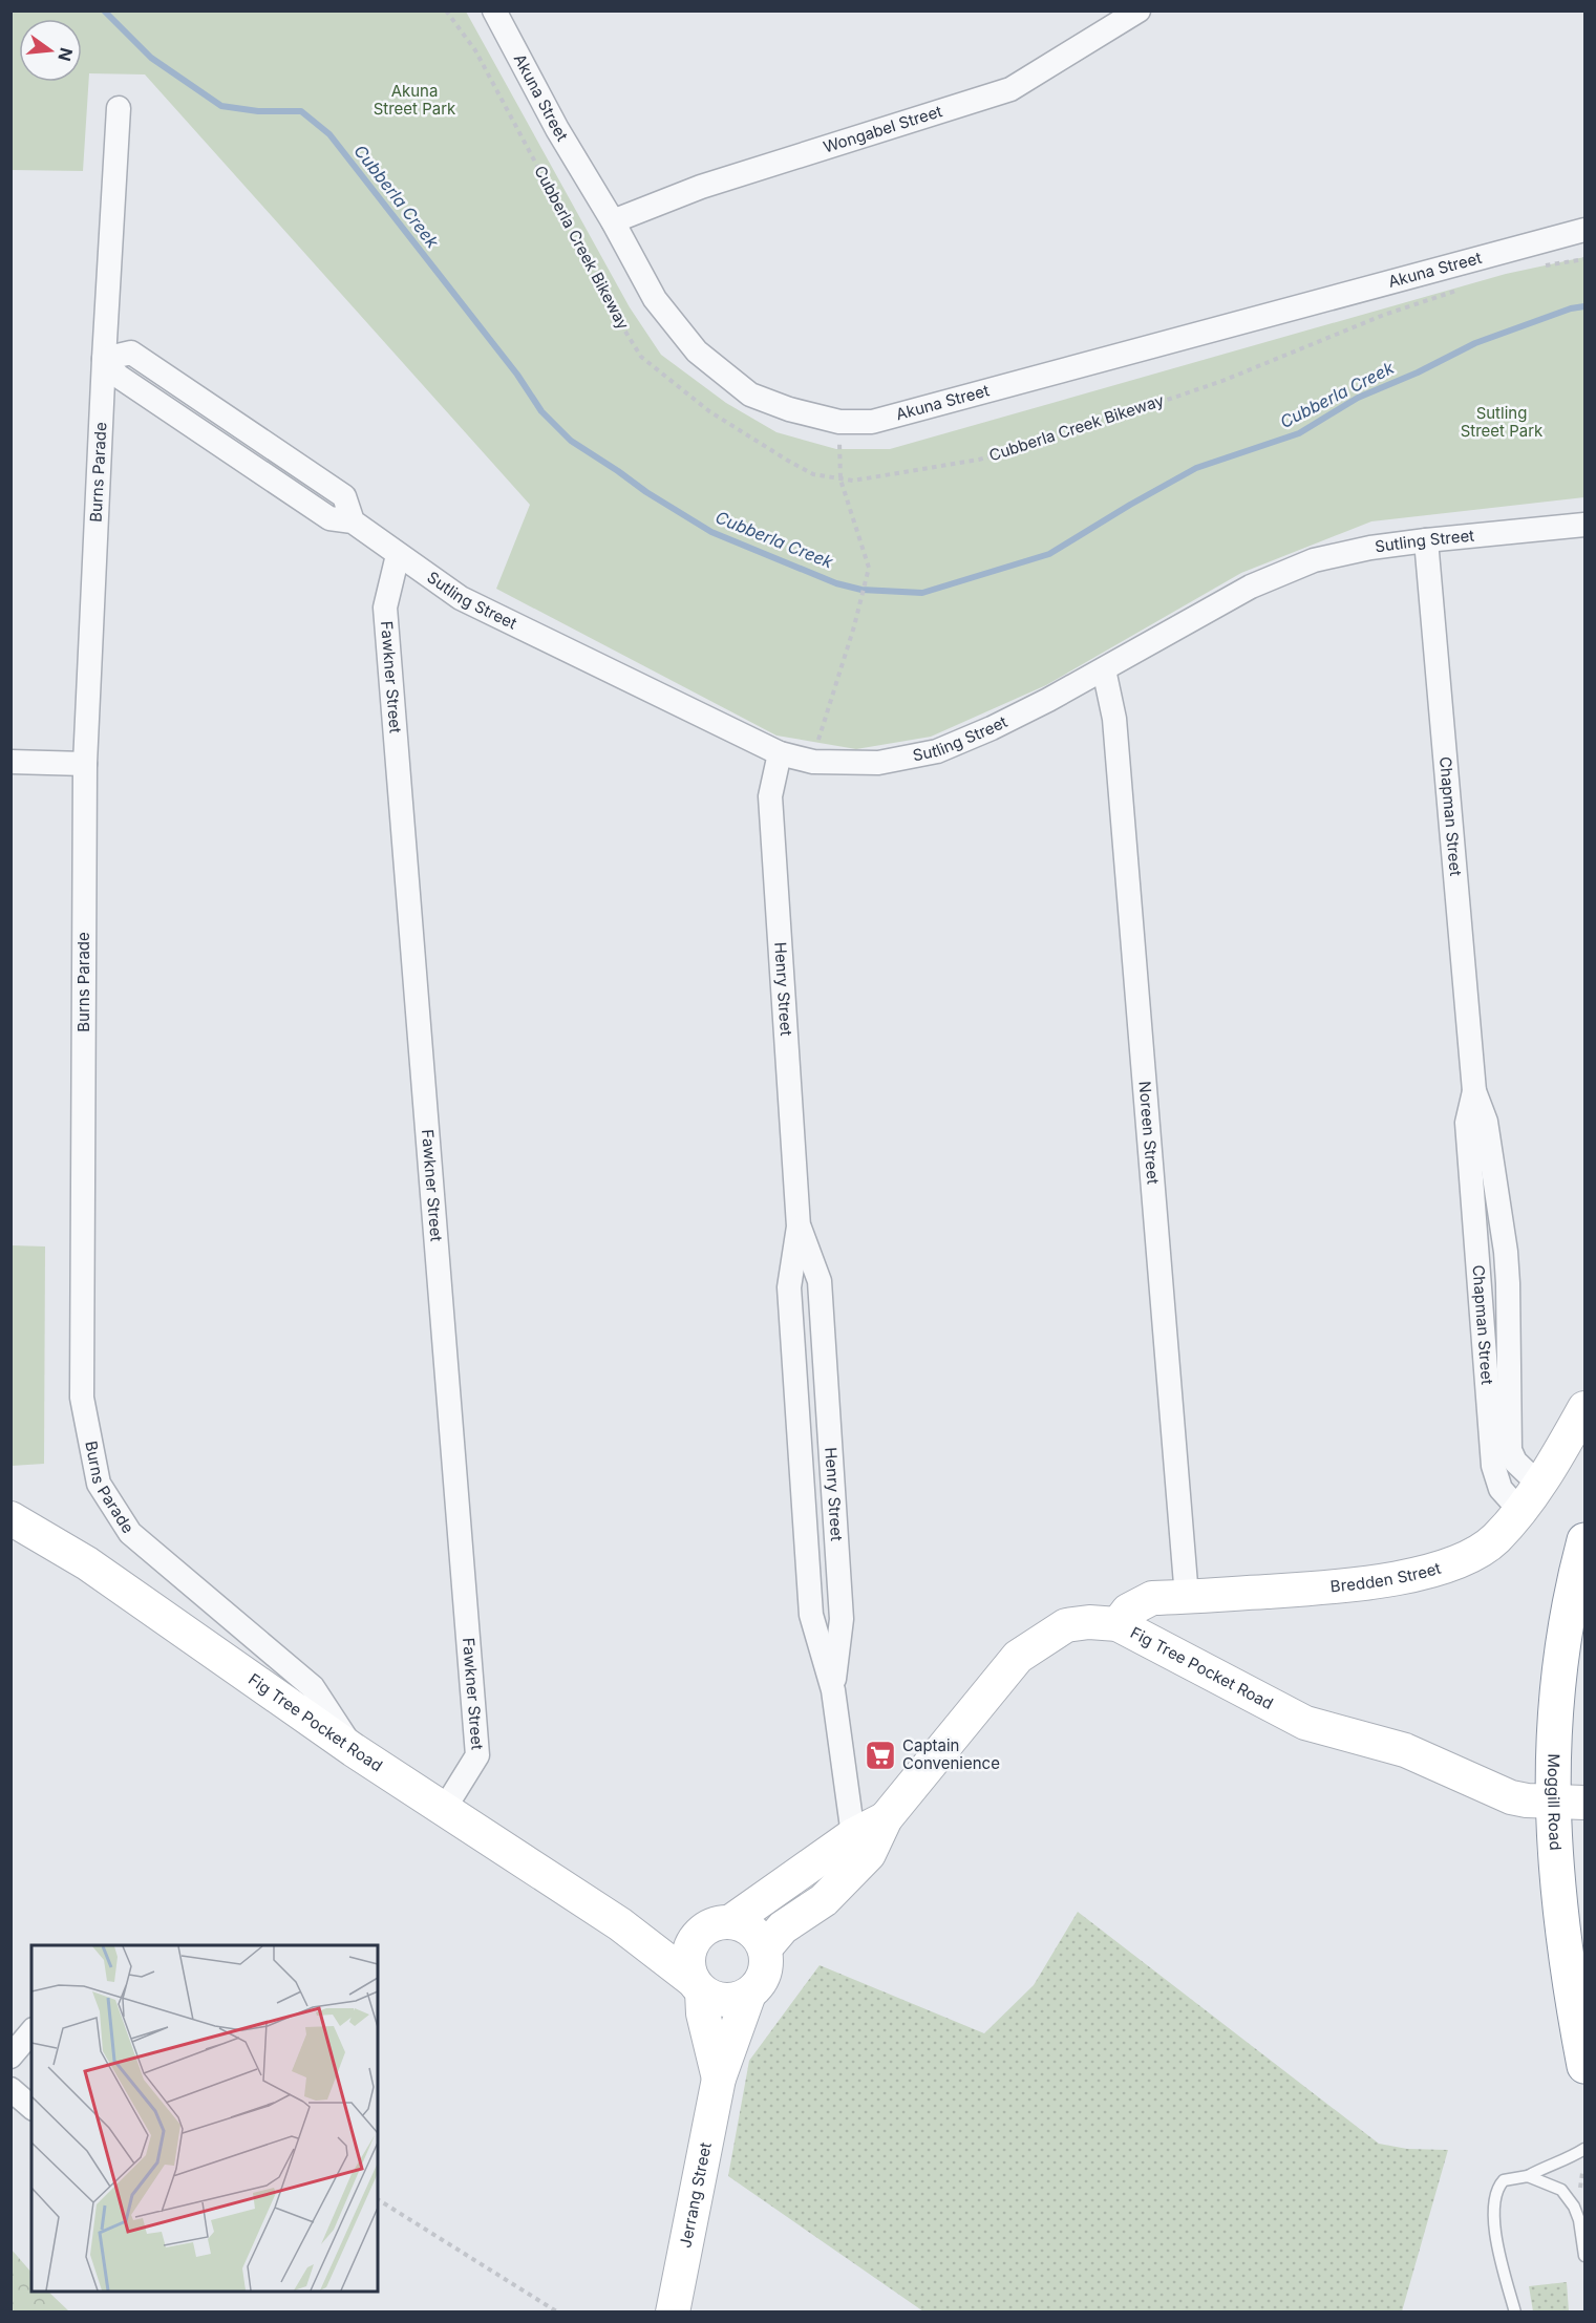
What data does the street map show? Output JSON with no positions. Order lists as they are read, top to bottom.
{
  "streets": {
    "highway": ["Moggill Road"],
    "main road": ["Bredden Street", "Fig Tree Pocket Road", "Jerrang Street"],
    "street": [
      "Akuna Street",
      "Wongabel Street",
      "Burns Parade",
      "Sutling Street",
      "Fawkner Street",
      "Chapman Street",
      "Henry Street",
      "Noreen Street"
    ],
    "path": ["Cubberla Creek Bikeway"]
  },
  "crossings": [
    ["Akuna Street", "Wongabel Street"],
    ["Burns Parade", "Sutling Street"],
    ["Burns Parade", "Fig Tree Pocket Road"],
    ["Sutling Street", "Fawkner Street"],
    ["Sutling Street", "Chapman Street"],
    ["Sutling Street", "Henry Street"],
    ["Sutling Street", "Noreen Street"],
    ["Fawkner Street", "Fig Tree Pocket Road"],
    ["Chapman Street", "Bredden Street"],
    ["Henry Street", "Fig Tree Pocket Road"],
    ["Noreen Street", "Bredden Street"],
    ["Bredden Street", "Fig Tree Pocket Road"],
    ["Fig Tree Pocket Road", "Moggill Road"],
    ["Fig Tree Pocket Road", "Jerrang Street"]
  ],
  "water": ["Cubberla Creek"],
  "parks": ["Akuna Street Park", "Sutling Street Park"],
  "places": {
    "supermarket": ["Captain Convenience"]
  },
  "north": "right"
}
